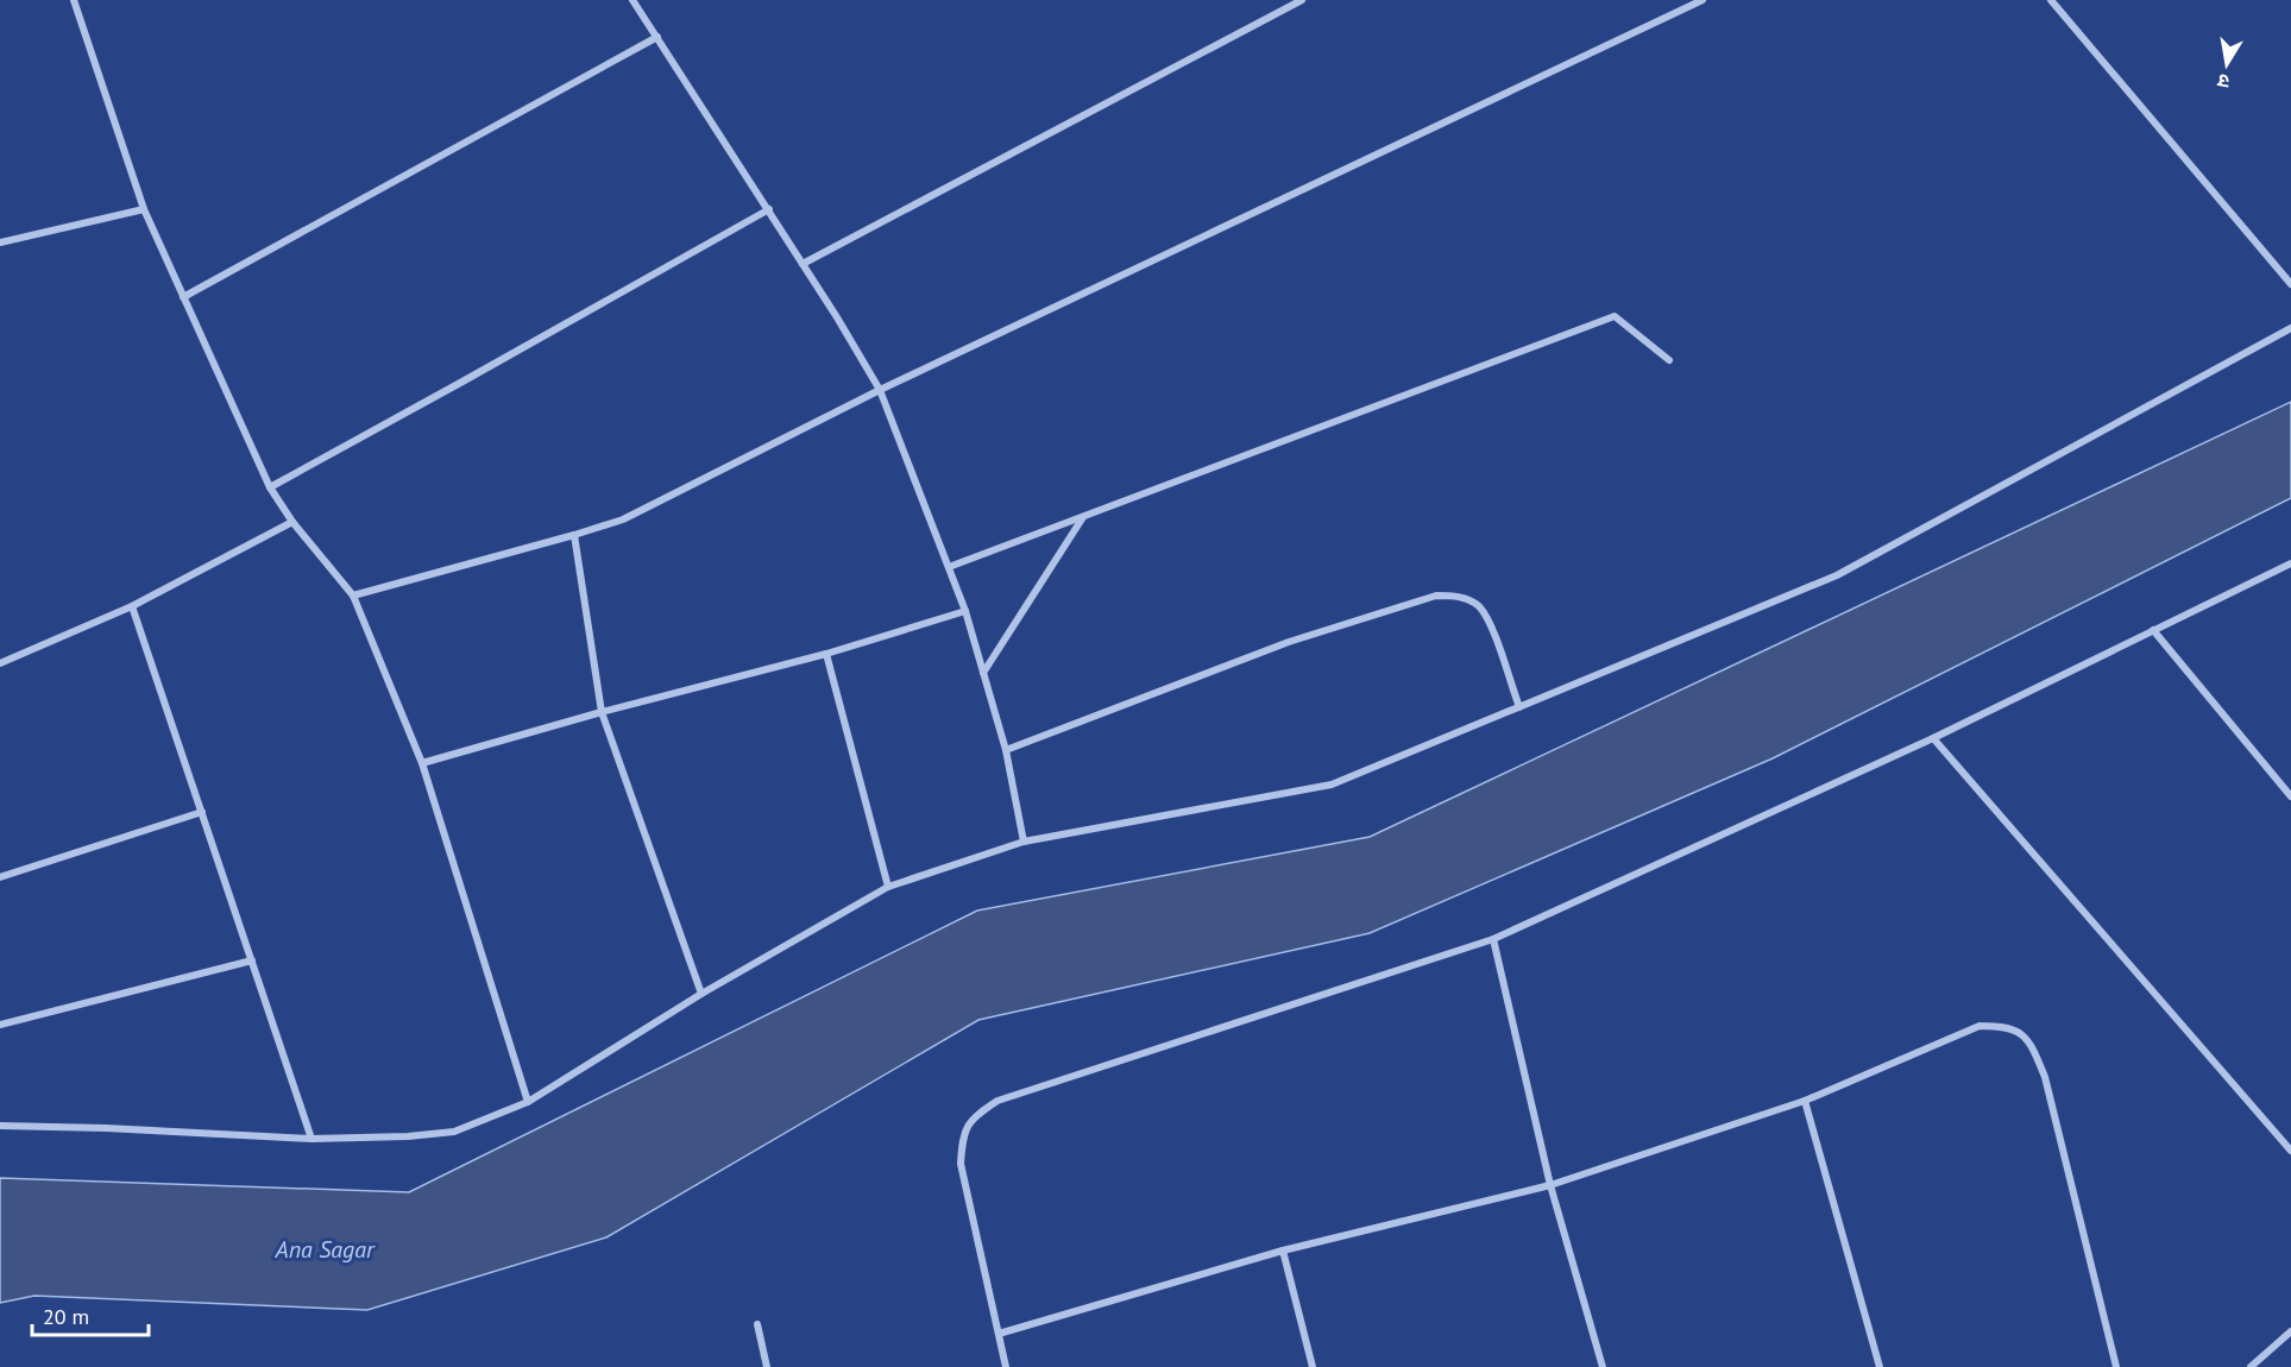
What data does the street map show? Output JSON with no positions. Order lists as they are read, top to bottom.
{
  "water": ["Ana Sagar"],
  "scale_bar": "20 m",
  "north": "bottom"
}
